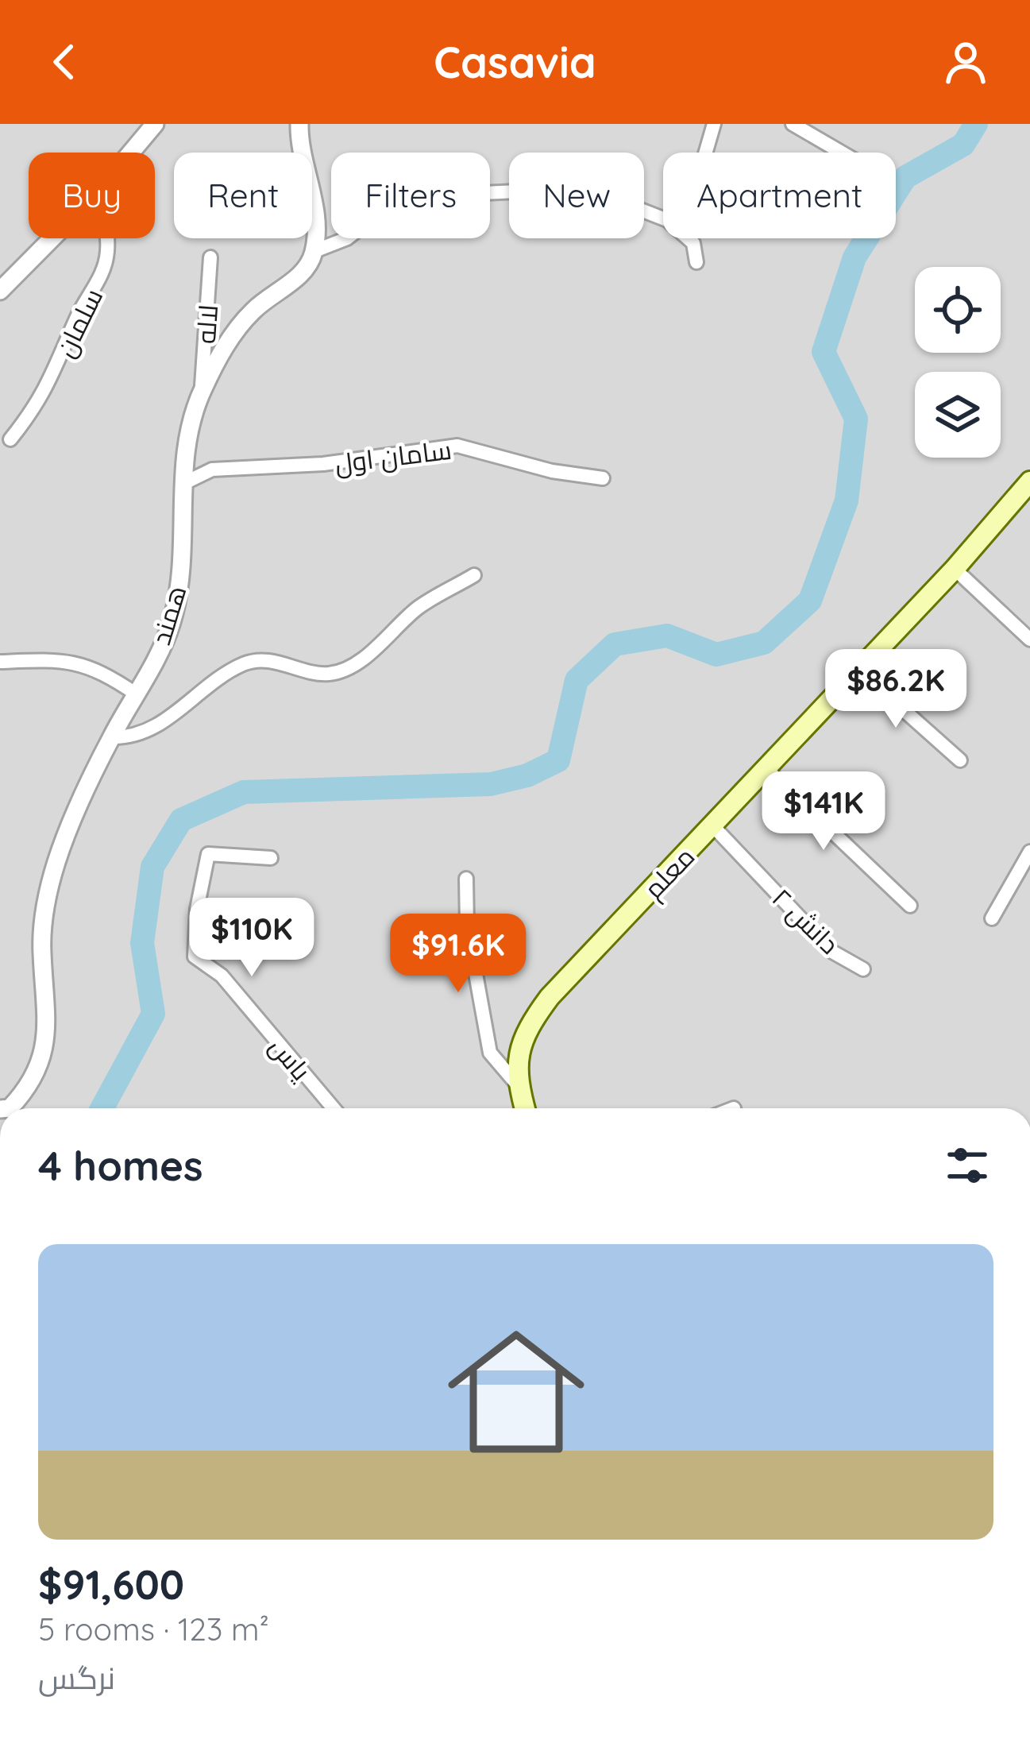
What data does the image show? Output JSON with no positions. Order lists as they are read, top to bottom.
{
  "streets": {
    "main road": ["معلم"],
    "street": [
      "سلمان",
      "لاله",
      "سامان اول",
      "همند",
      "دانش ۲",
      "یاس"
    ]
  },
  "crossings": [
    ["لاله", "همند"],
    ["سامان اول", "همند"],
    ["معلم", "دانش ۲"]
  ],
  "page": {
    "header": "Casavia",
    "chip": [
      "Buy",
      "Rent",
      "Filters",
      "New",
      "Apartment"
    ],
    "price": [
      "$86.2K",
      "$141K",
      "$110K",
      "$91.6K"
    ],
    "heading": "4 homes",
    "list": [
      {
        "name": "$91,600",
        "note": "5 rooms · 123 m² · نرگس"
      }
    ]
  }
}
